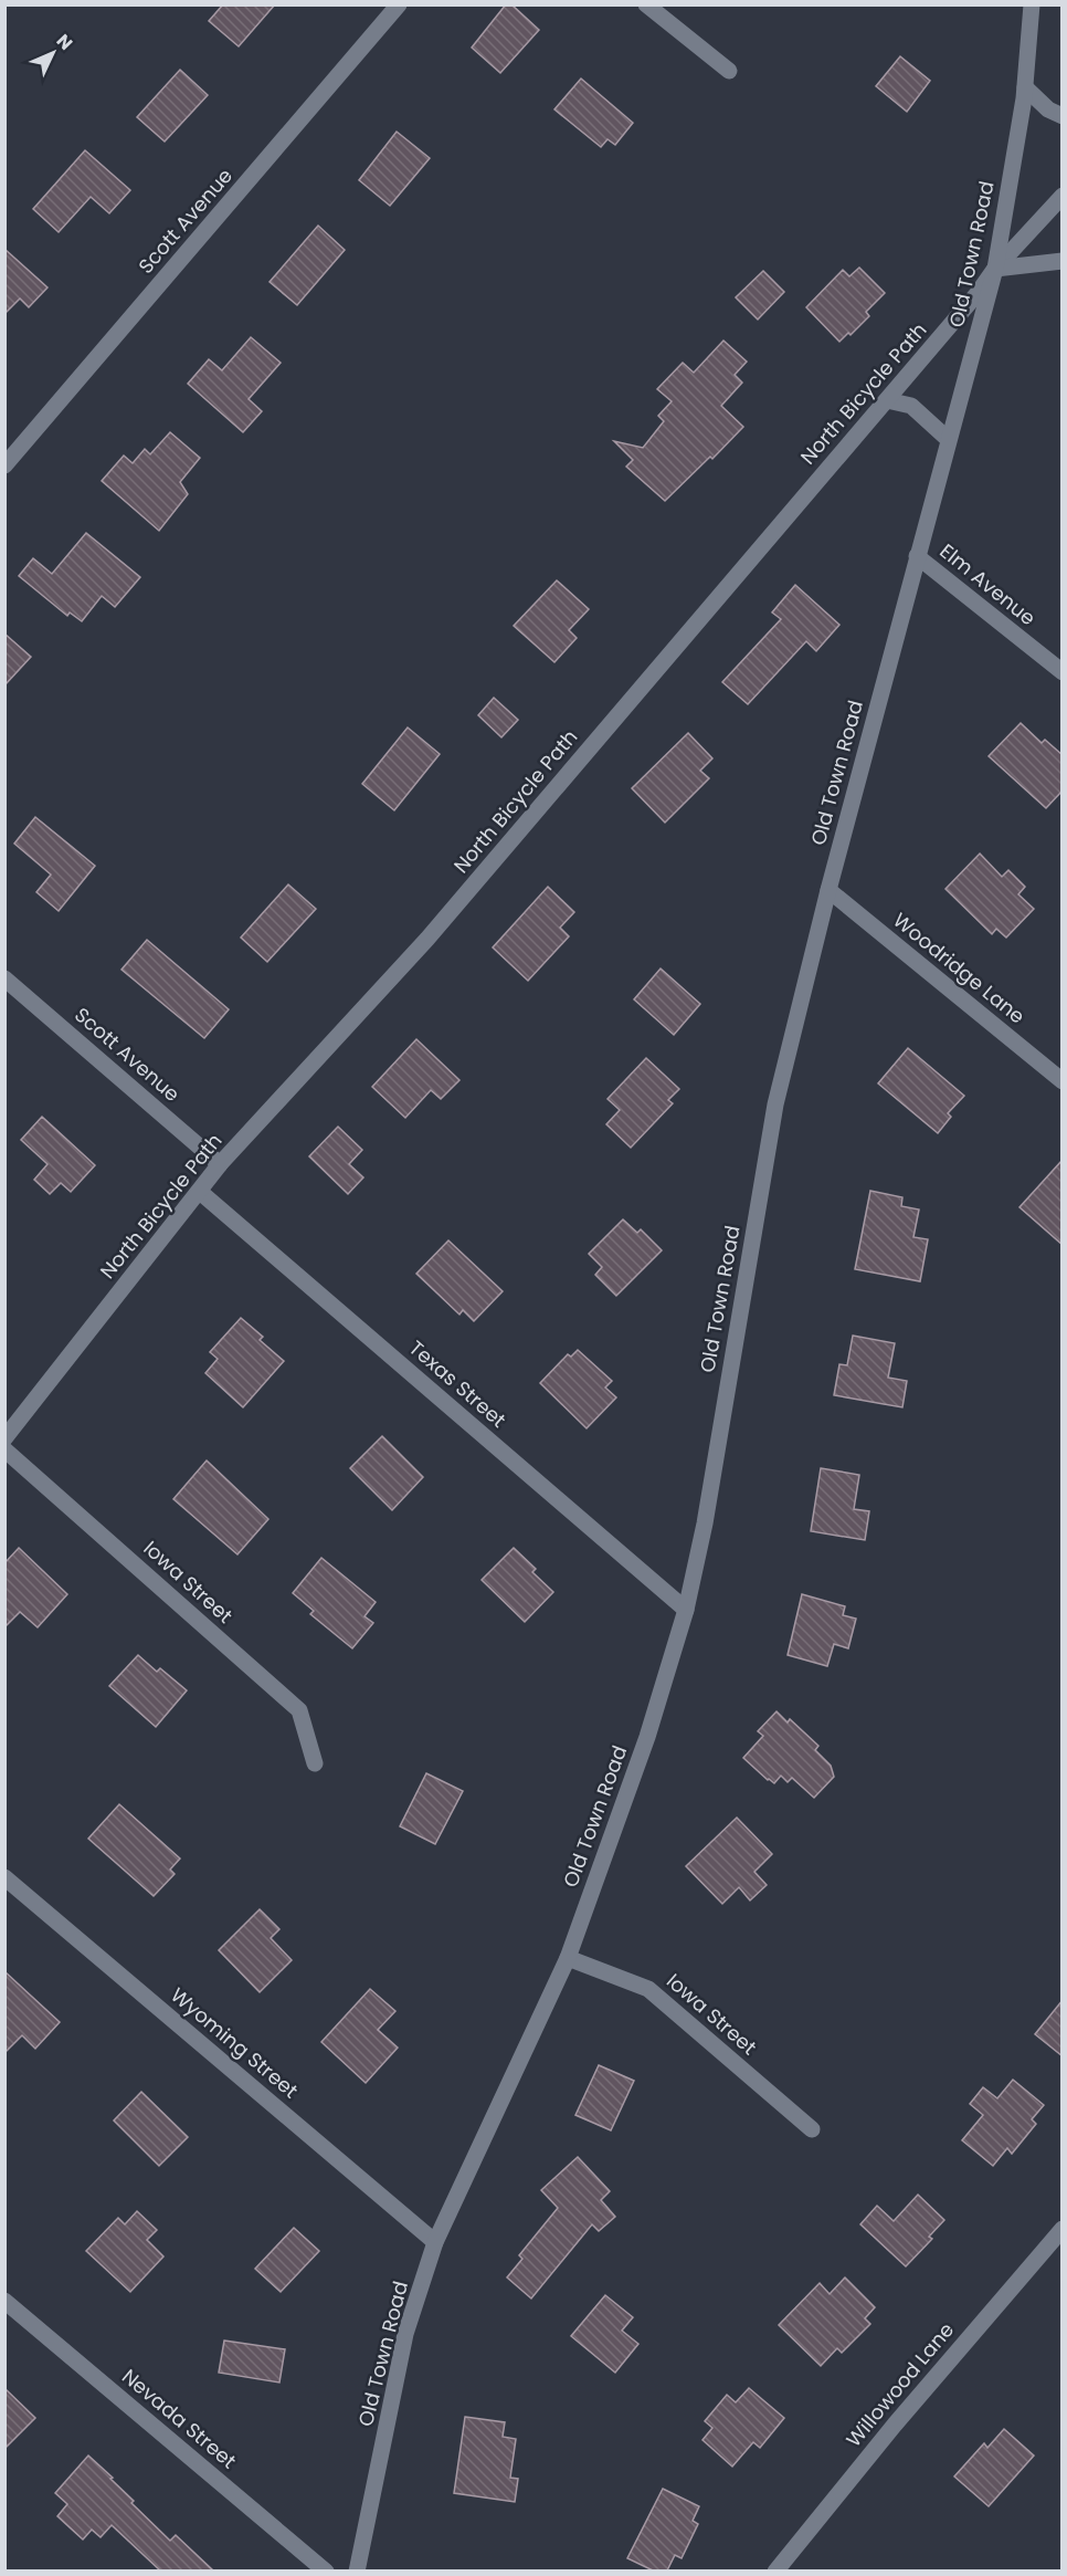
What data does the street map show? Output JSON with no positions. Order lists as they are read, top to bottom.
{
  "streets": {
    "street": [
      "Scott Avenue",
      "Old Town Road",
      "North Bicycle Path",
      "Elm Avenue",
      "Woodridge Lane",
      "Texas Street",
      "Iowa Street",
      "Wyoming Street",
      "Willowood Lane",
      "Nevada Street"
    ]
  },
  "crossings": [
    ["Scott Avenue", "North Bicycle Path"],
    ["Old Town Road", "North Bicycle Path"],
    ["Old Town Road", "Elm Avenue"],
    ["Old Town Road", "Woodridge Lane"],
    ["Old Town Road", "Texas Street"],
    ["Old Town Road", "Iowa Street"],
    ["Old Town Road", "Wyoming Street"],
    ["North Bicycle Path", "Texas Street"]
  ],
  "north": "top right"
}
